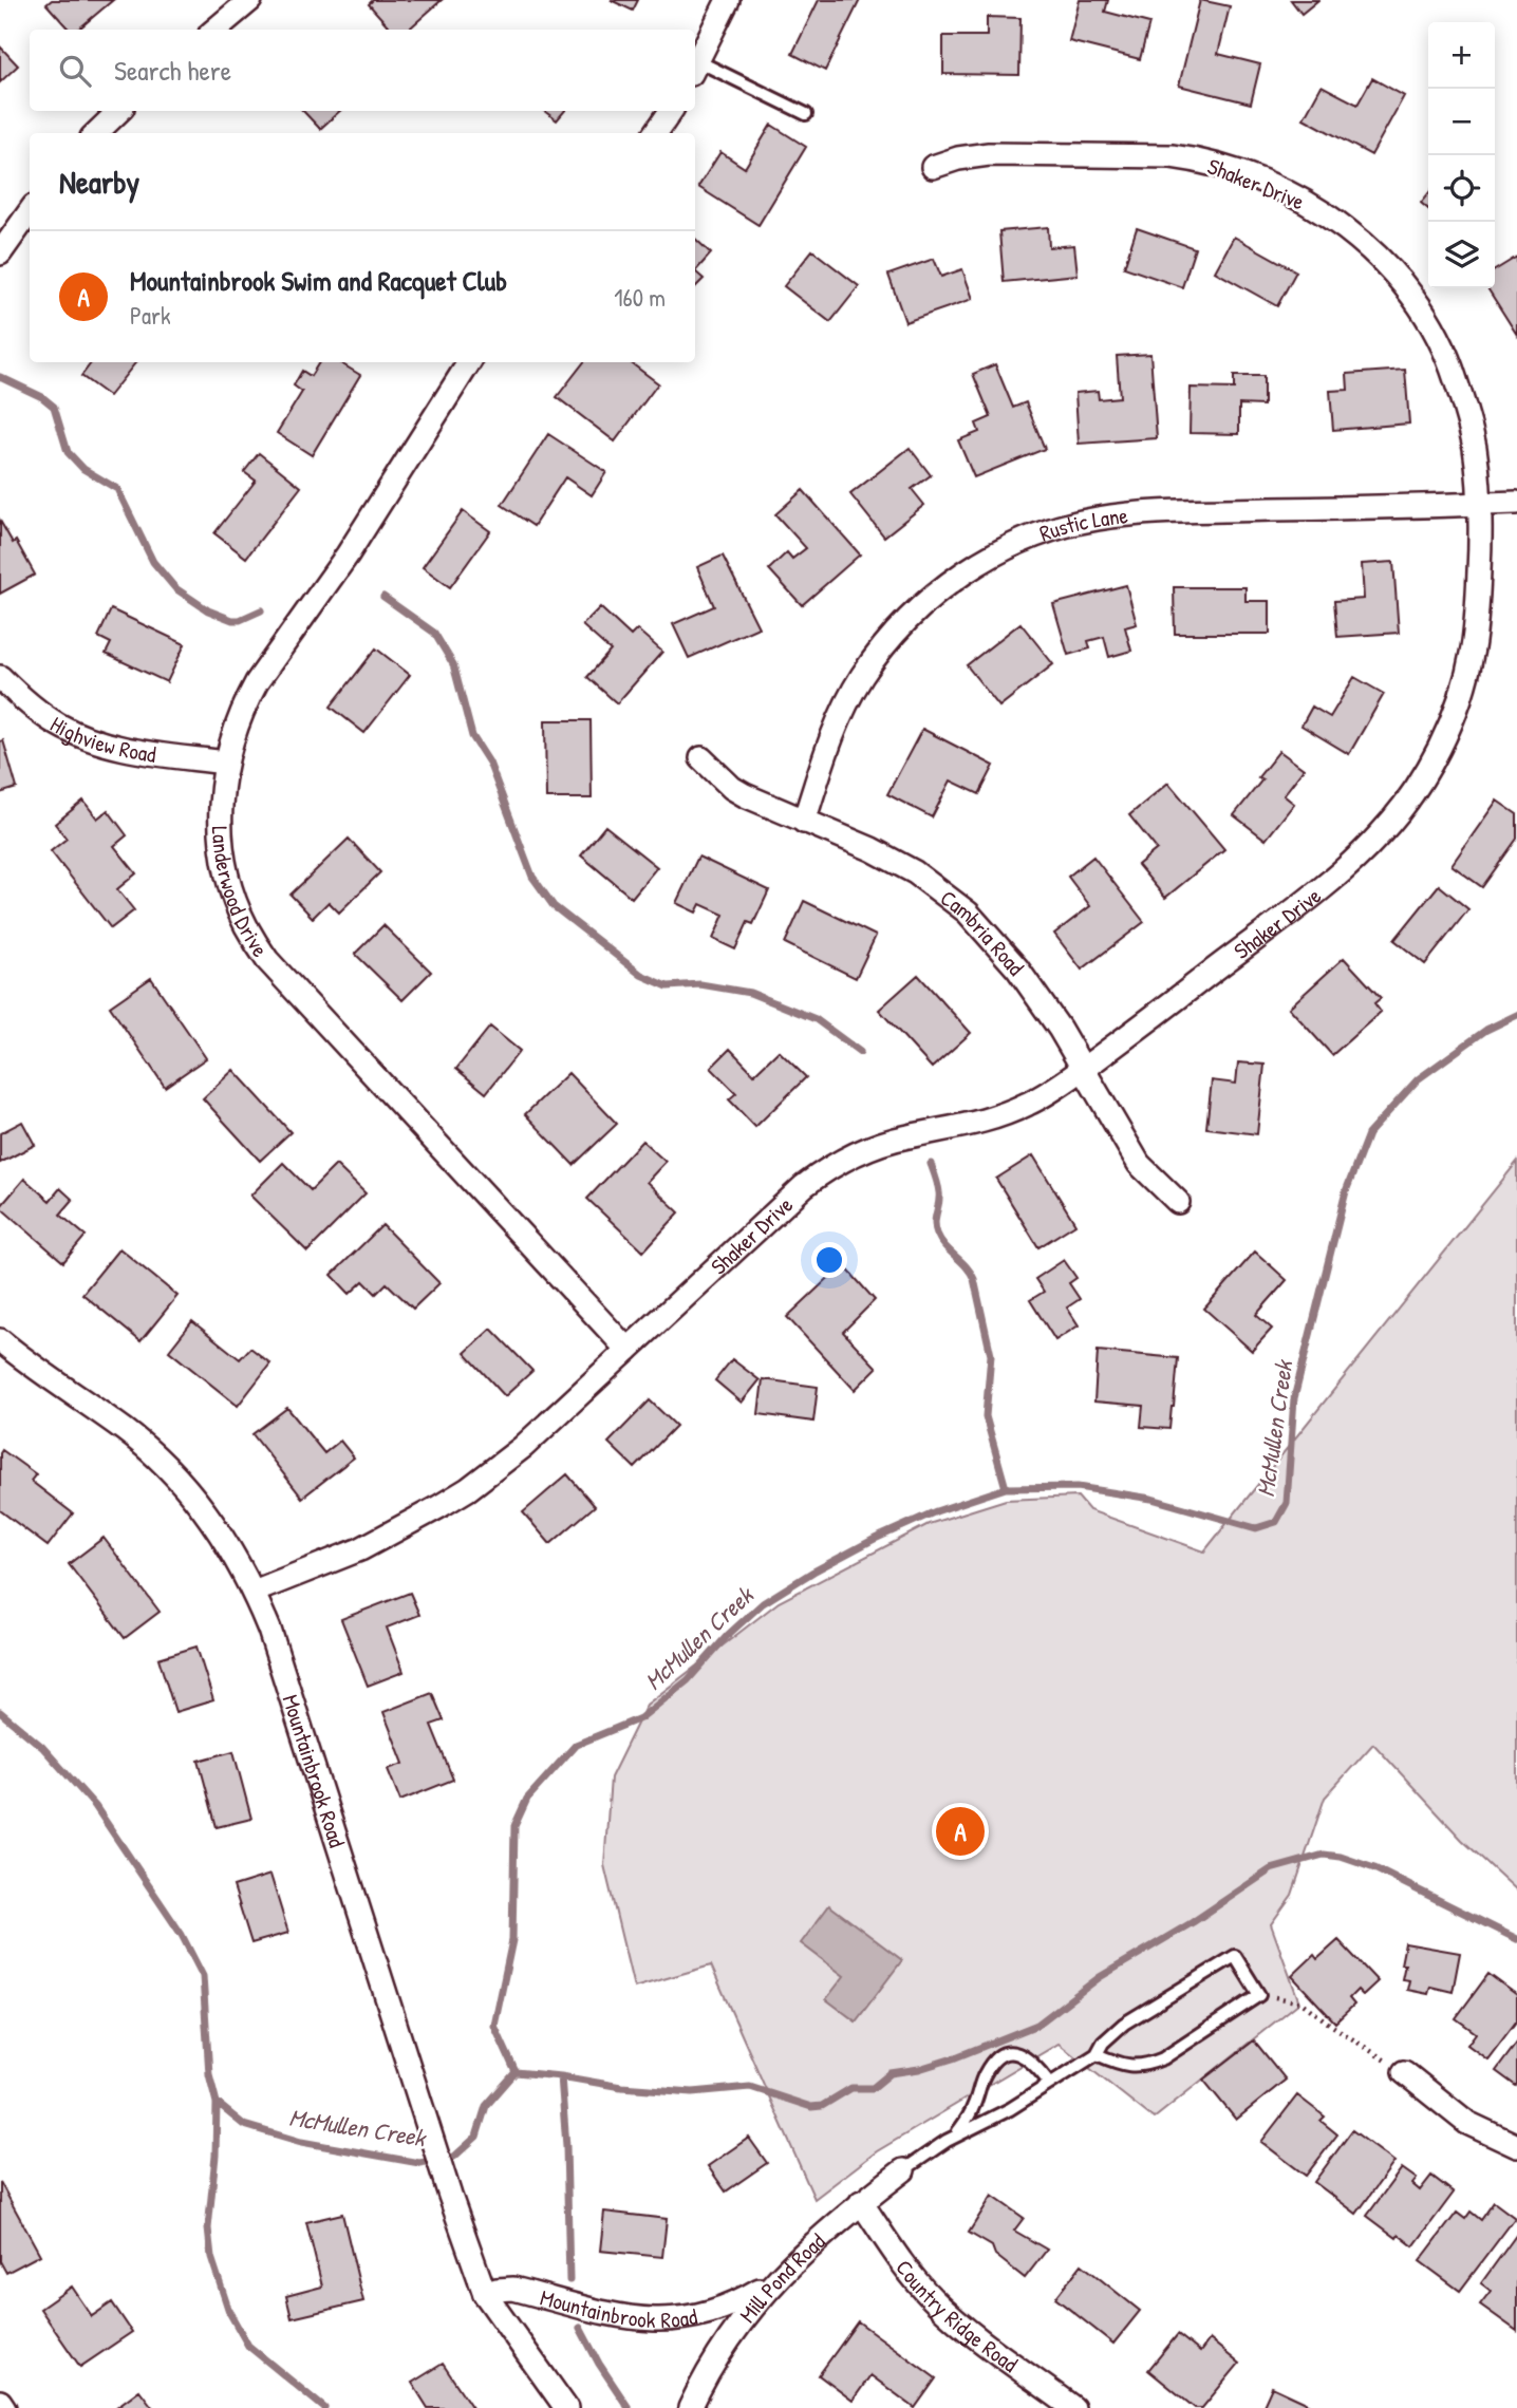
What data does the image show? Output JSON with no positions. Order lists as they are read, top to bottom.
{
  "streets": {
    "street": [
      "Shaker Drive",
      "Rustic Lane",
      "Highview Road",
      "Landerwood Drive",
      "Cambria Road",
      "Mountainbrook Road",
      "Mill Pond Road",
      "Country Ridge Road"
    ]
  },
  "crossings": [
    ["Shaker Drive", "Rustic Lane"],
    ["Shaker Drive", "Landerwood Drive"],
    ["Shaker Drive", "Cambria Road"],
    ["Shaker Drive", "Mountainbrook Road"],
    ["Rustic Lane", "Cambria Road"],
    ["Highview Road", "Landerwood Drive"],
    ["Mountainbrook Road", "Mill Pond Road"],
    ["Mill Pond Road", "Country Ridge Road"]
  ],
  "water": ["McMullen Creek"],
  "page": {
    "map_buttons": ["+", "−"],
    "search": "Search here",
    "heading": "Nearby",
    "list": [
      {
        "mark": "A",
        "name": "Mountainbrook Swim and Racquet Club",
        "note": "Park",
        "value": "160 m"
      }
    ],
    "pins": "A"
  }
}
